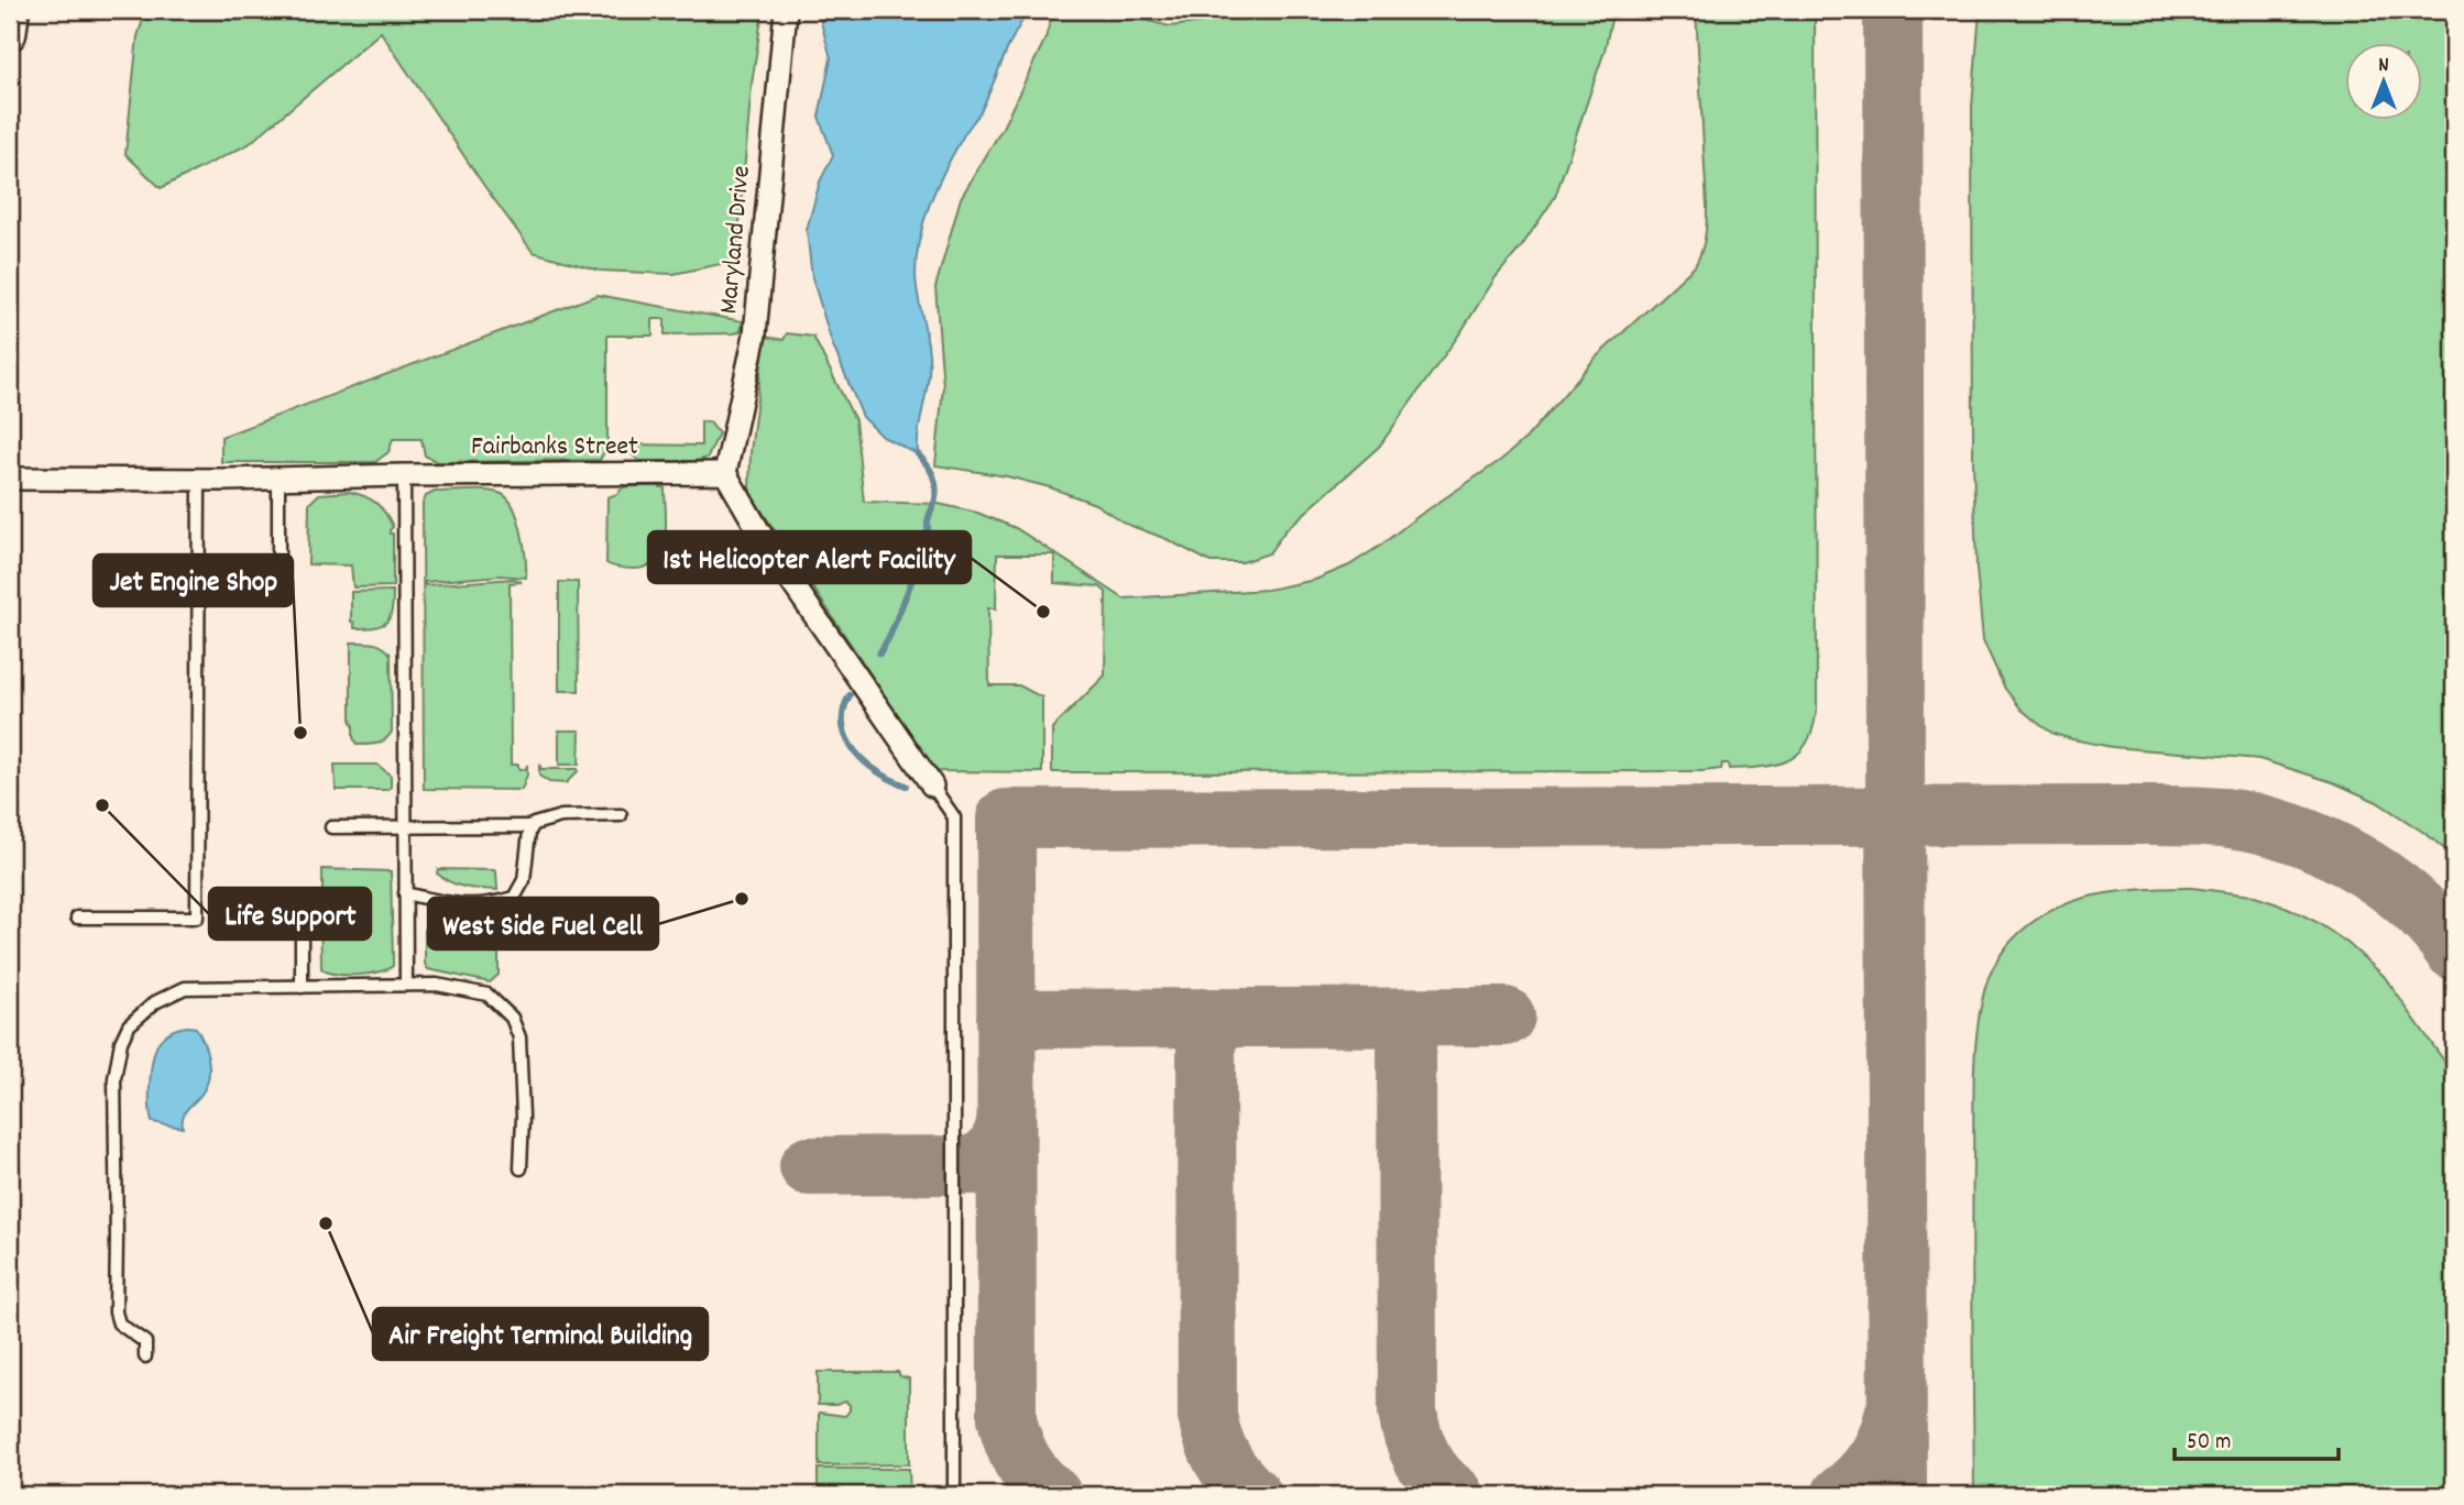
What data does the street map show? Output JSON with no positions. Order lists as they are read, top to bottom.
{
  "streets": {
    "street": ["Maryland Drive", "Fairbanks Street"]
  },
  "crossings": [
    ["Maryland Drive", "Fairbanks Street"]
  ],
  "places": [
    "1st Helicopter Alert Facility",
    "Jet Engine Shop",
    "Life Support",
    "West Side Fuel Cell",
    "Air Freight Terminal Building"
  ],
  "scale_bar": "50 m",
  "north": "top"
}
